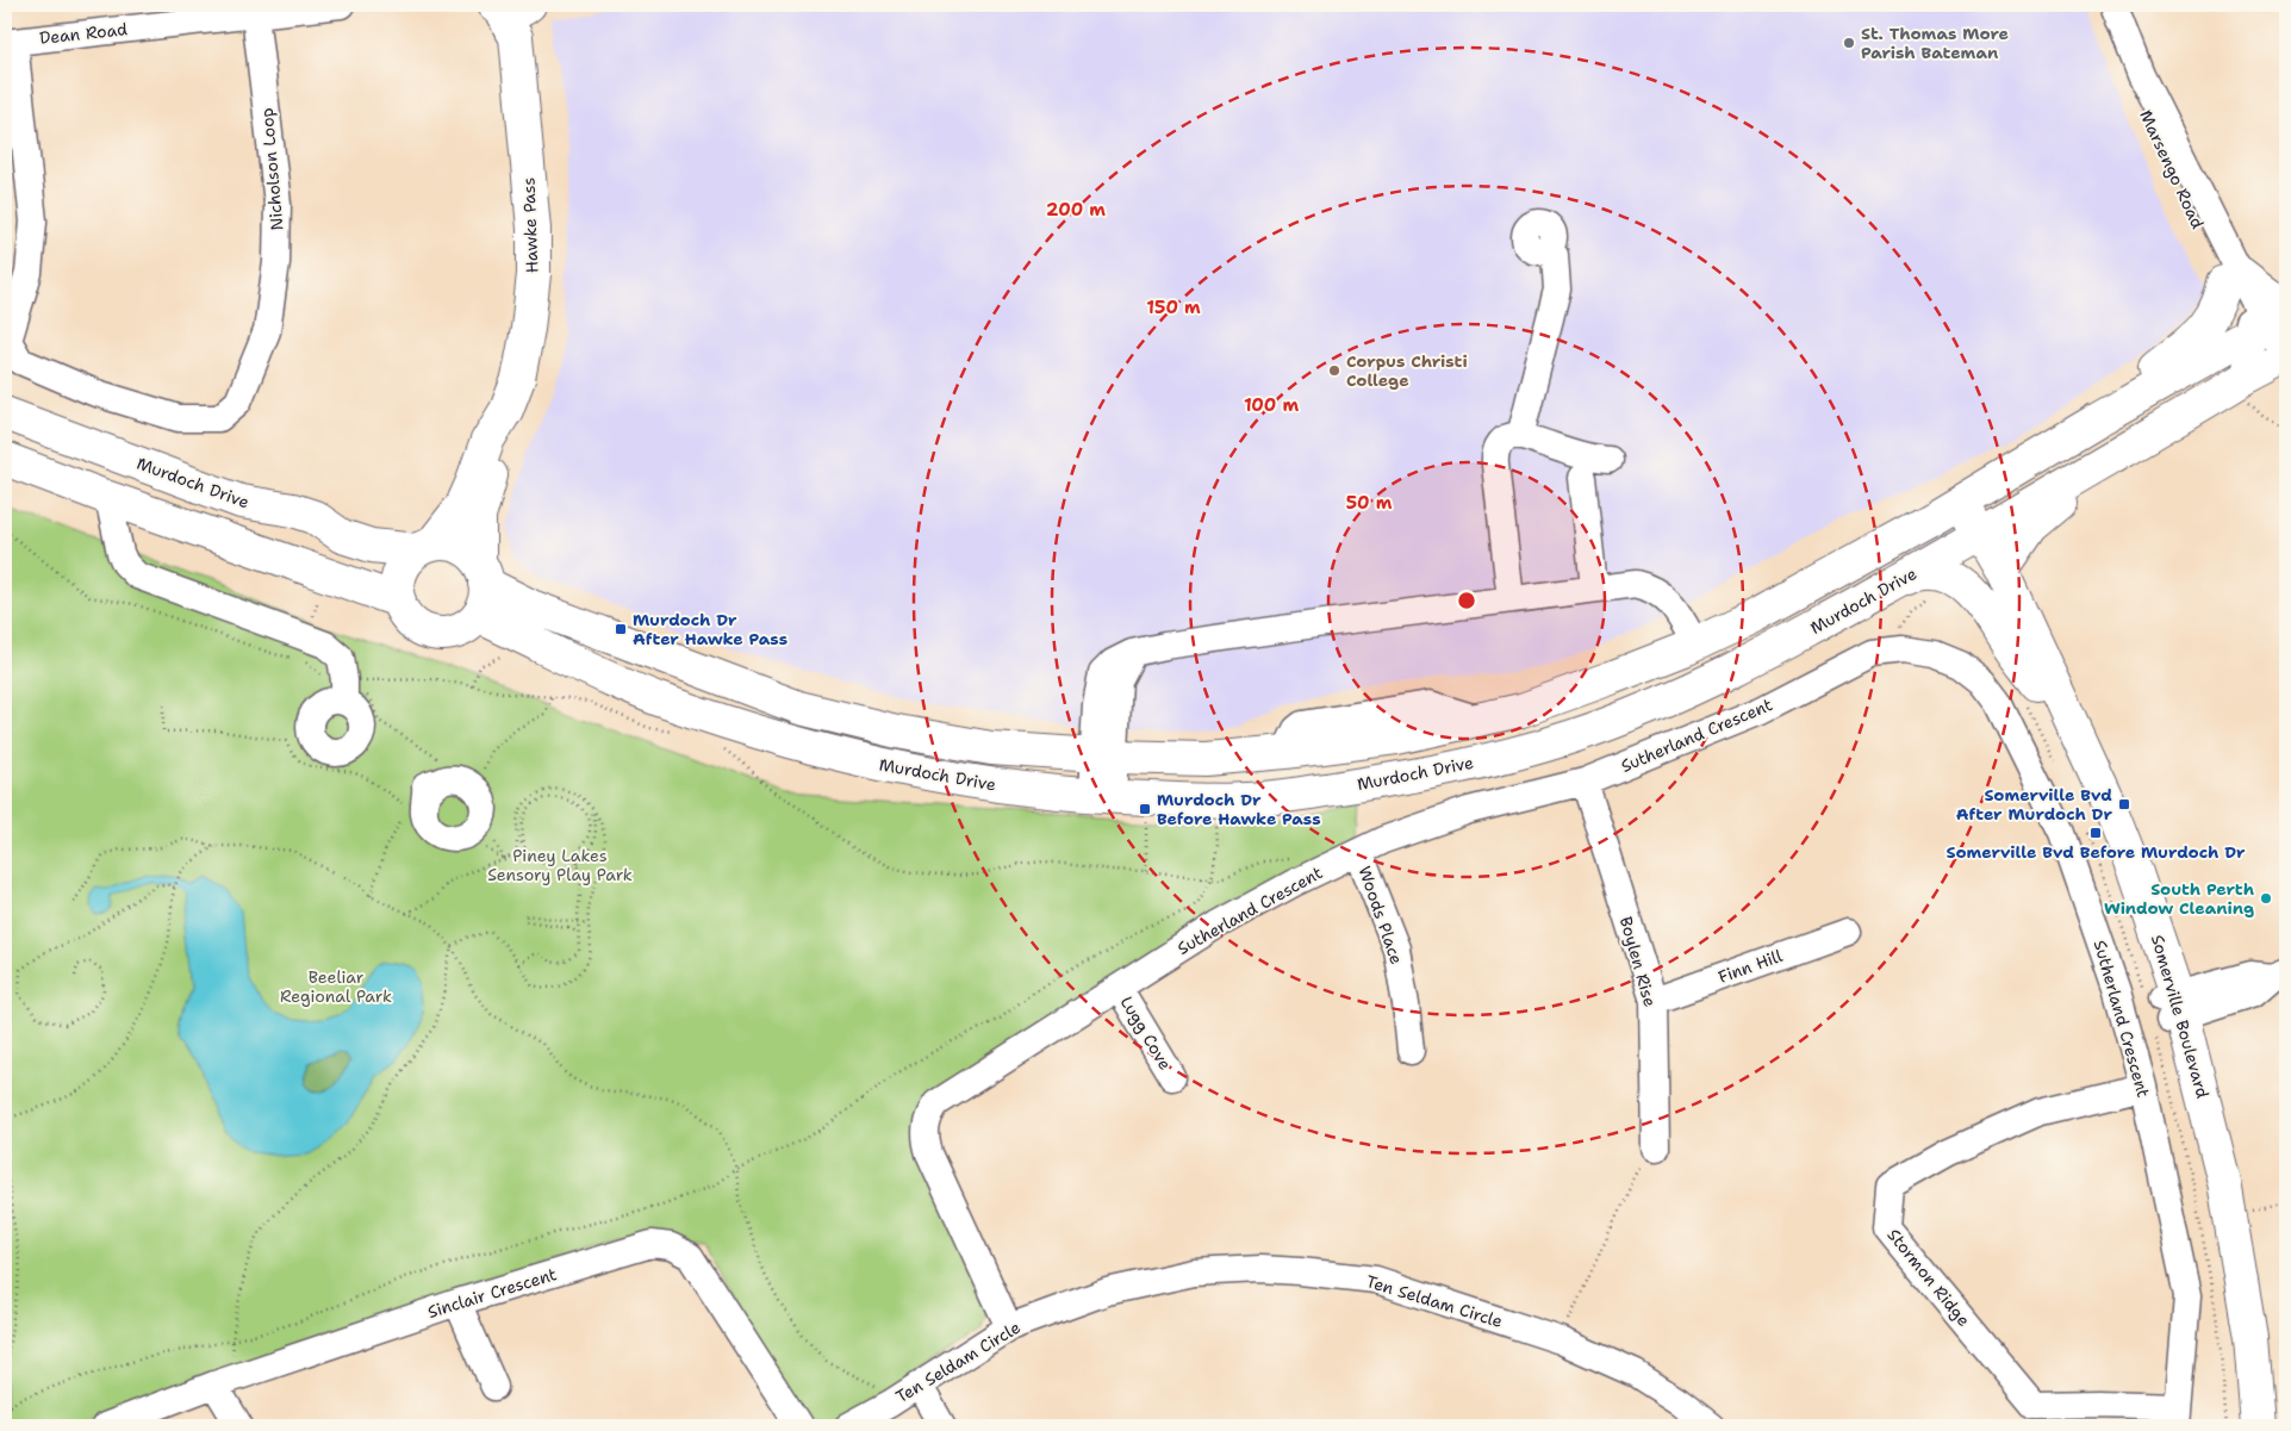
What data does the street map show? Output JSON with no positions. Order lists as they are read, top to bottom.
{
  "streets": {
    "main road": ["Hawke Pass", "Murdoch Drive", "Somerville Boulevard"],
    "street": [
      "Dean Road",
      "Nicholson Loop",
      "Marsengo Road",
      "Sutherland Crescent",
      "Woods Place",
      "Boylen Rise",
      "Finn Hill",
      "Lugg Cove",
      "Stormon Ridge",
      "Sinclair Crescent",
      "Ten Seldam Circle"
    ]
  },
  "crossings": [
    ["Dean Road", "Nicholson Loop"],
    ["Marsengo Road", "Murdoch Drive"],
    ["Hawke Pass", "Murdoch Drive"],
    ["Murdoch Drive", "Somerville Boulevard"],
    ["Sutherland Crescent", "Woods Place"],
    ["Sutherland Crescent", "Boylen Rise"],
    ["Sutherland Crescent", "Lugg Cove"],
    ["Sutherland Crescent", "Stormon Ridge"],
    ["Sutherland Crescent", "Ten Seldam Circle"],
    ["Boylen Rise", "Finn Hill"]
  ],
  "parks": ["Piney Lakes Sensory Play Park", "Beeliar Regional Park"],
  "places": {
    "other": ["St. Thomas More Parish Bateman", "Corpus Christi College", "South Perth Window Cleaning"],
    "transit": [
      "Murdoch Dr After Hawke Pass",
      "Somerville Bvd After Murdoch Dr",
      "Murdoch Dr Before Hawke Pass",
      "Somerville Bvd Before Murdoch Dr"
    ]
  },
  "rings": [
    "200 m",
    "150 m",
    "100 m",
    "50 m"
  ]
}
